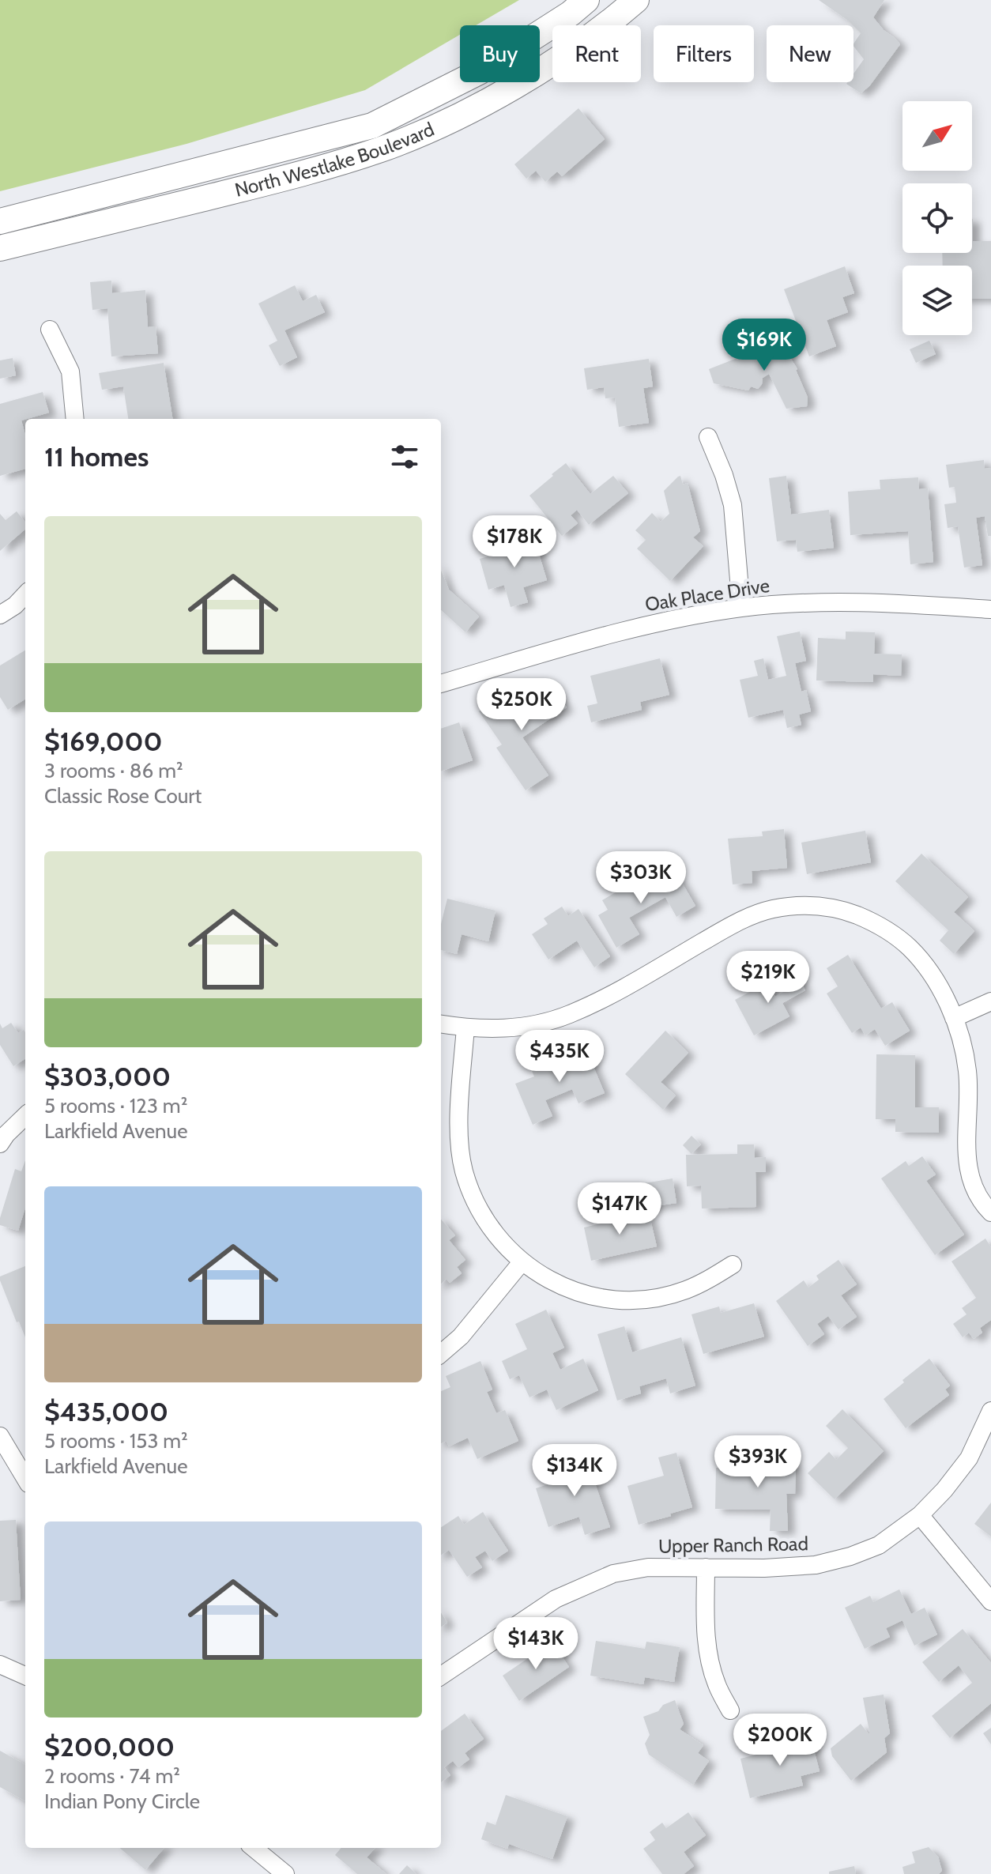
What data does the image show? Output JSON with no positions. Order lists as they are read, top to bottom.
{
  "streets": {
    "main road": ["North Westlake Boulevard"],
    "street": ["Oak Place Drive", "Upper Ranch Road"]
  },
  "north": "top right",
  "page": {
    "chip": [
      "Buy",
      "Rent",
      "Filters",
      "New"
    ],
    "price": [
      "$169K",
      "$178K",
      "$250K",
      "$303K",
      "$219K",
      "$435K",
      "$147K",
      "$393K",
      "$134K",
      "$143K",
      "$200K"
    ],
    "heading": "11 homes",
    "list": [
      {
        "name": "$169,000",
        "note": "3 rooms · 86 m² · Classic Rose Court"
      },
      {
        "name": "$303,000",
        "note": "5 rooms · 123 m² · Larkfield Avenue"
      },
      {
        "name": "$435,000",
        "note": "5 rooms · 153 m² · Larkfield Avenue"
      },
      {
        "name": "$200,000",
        "note": "2 rooms · 74 m² · Indian Pony Circle"
      }
    ]
  }
}
